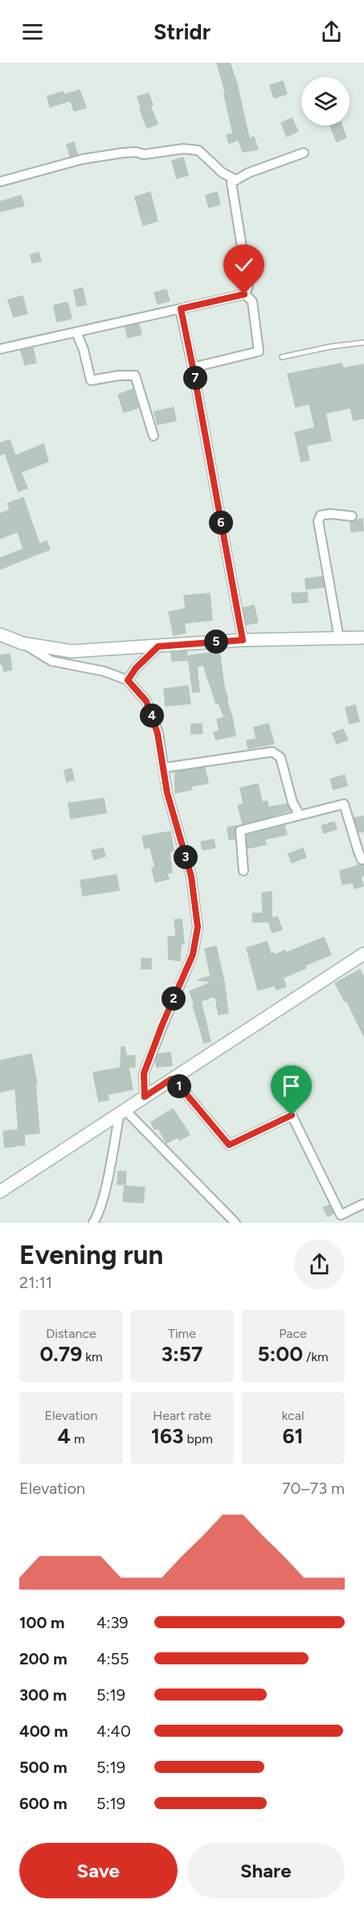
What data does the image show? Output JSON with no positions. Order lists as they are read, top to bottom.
{
  "page": {
    "header": "Stridr",
    "pins": [
      "7",
      "6",
      "5",
      "4",
      "3",
      "2",
      "1"
    ],
    "heading": ["Evening run", "21:11"],
    "stats": [
      ["Distance", "0.79 km"],
      ["Time", "3:57"],
      ["Pace", "5:00 /km"],
      ["Elevation", "4 m"],
      ["Heart rate", "163 bpm"],
      ["kcal", "61"]
    ],
    "chart": ["Elevation", "70–73 m"],
    "list": [
      {
        "name": "100 m",
        "note": "4:39"
      },
      {
        "name": "200 m",
        "note": "4:55"
      },
      {
        "name": "300 m",
        "note": "5:19"
      },
      {
        "name": "400 m",
        "note": "4:40"
      },
      {
        "name": "500 m",
        "note": "5:19"
      },
      {
        "name": "600 m",
        "note": "5:19"
      }
    ],
    "buttons": ["Save", "Share"]
  }
}
